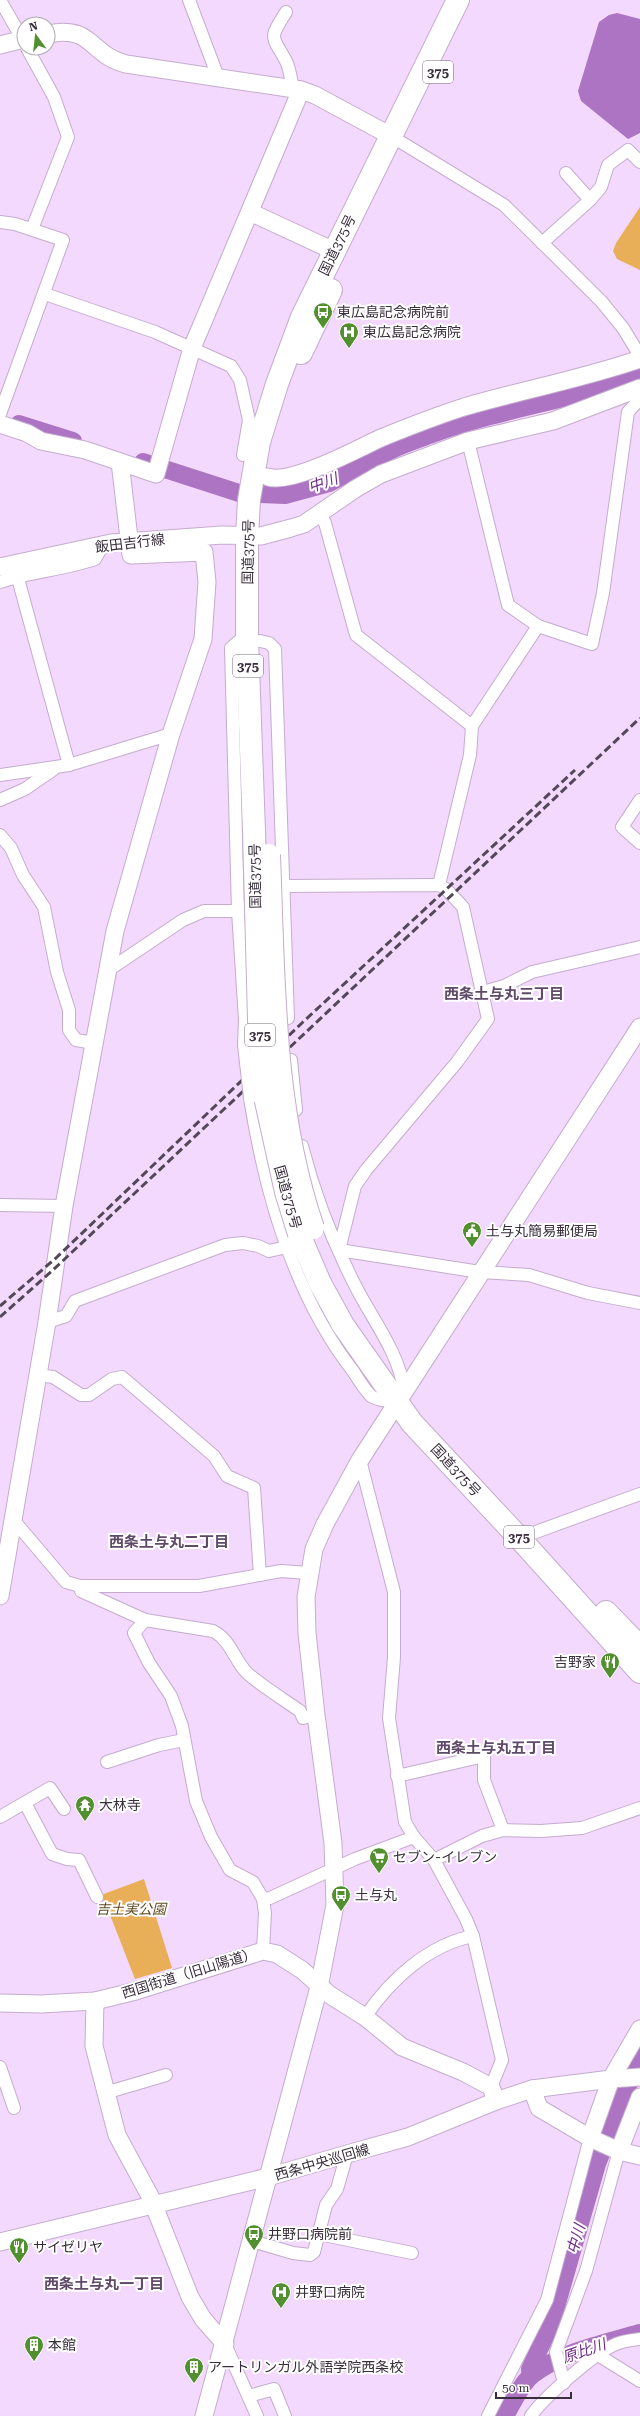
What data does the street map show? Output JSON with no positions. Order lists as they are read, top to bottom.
{
  "streets": {
    "highway": ["375", "国道375号"],
    "street": ["飯田吉行線", "西国街道（旧山陽道）", "西条中央巡回線"]
  },
  "crossings": [
    ["国道375号", "飯田吉行線"],
    ["西国街道（旧山陽道）", "西条中央巡回線"]
  ],
  "districts": [
    "西条土与丸三丁目",
    "西条土与丸二丁目",
    "西条土与丸五丁目",
    "西条土与丸一丁目"
  ],
  "water": ["中川", "原比川"],
  "parks": ["吉土実公園"],
  "places": {
    "bus stop": ["東広島記念病院前", "土与丸", "井野口病院前"],
    "hospital": ["東広島記念病院", "井野口病院"],
    "public building": ["土与丸簡易郵便局"],
    "restaurant": ["吉野家", "サイゼリヤ"],
    "temple": ["大林寺"],
    "supermarket": ["セブン-イレブン"],
    "building": ["本館", "アートリンガル外語学院西条校"]
  },
  "scale_bar": "50 m",
  "north": "top"
}
